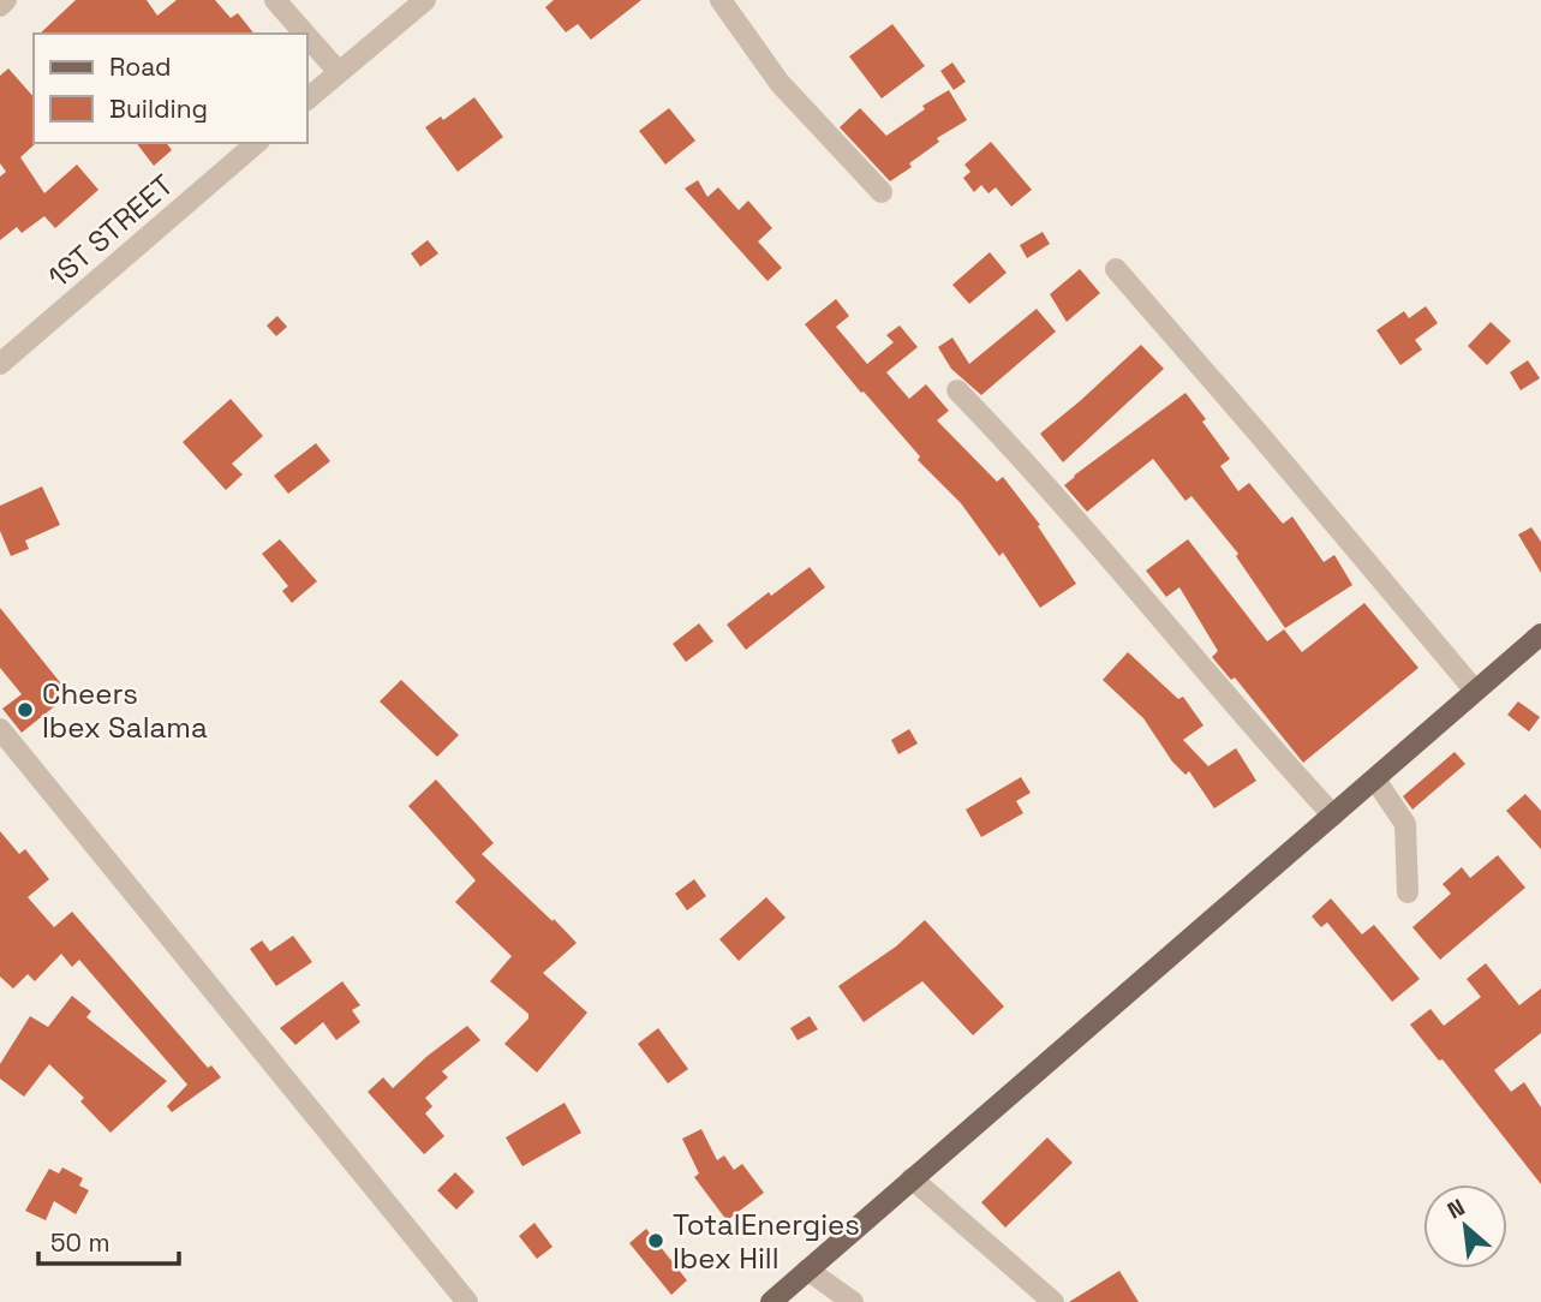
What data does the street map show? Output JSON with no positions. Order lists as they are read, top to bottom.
{
  "streets": {
    "street": ["1ST STREET"]
  },
  "places": ["Cheers Ibex Salama", "TotalEnergies Ibex Hill"],
  "legend": ["Road", "Building"],
  "scale_bar": "50 m",
  "north": "top left"
}
